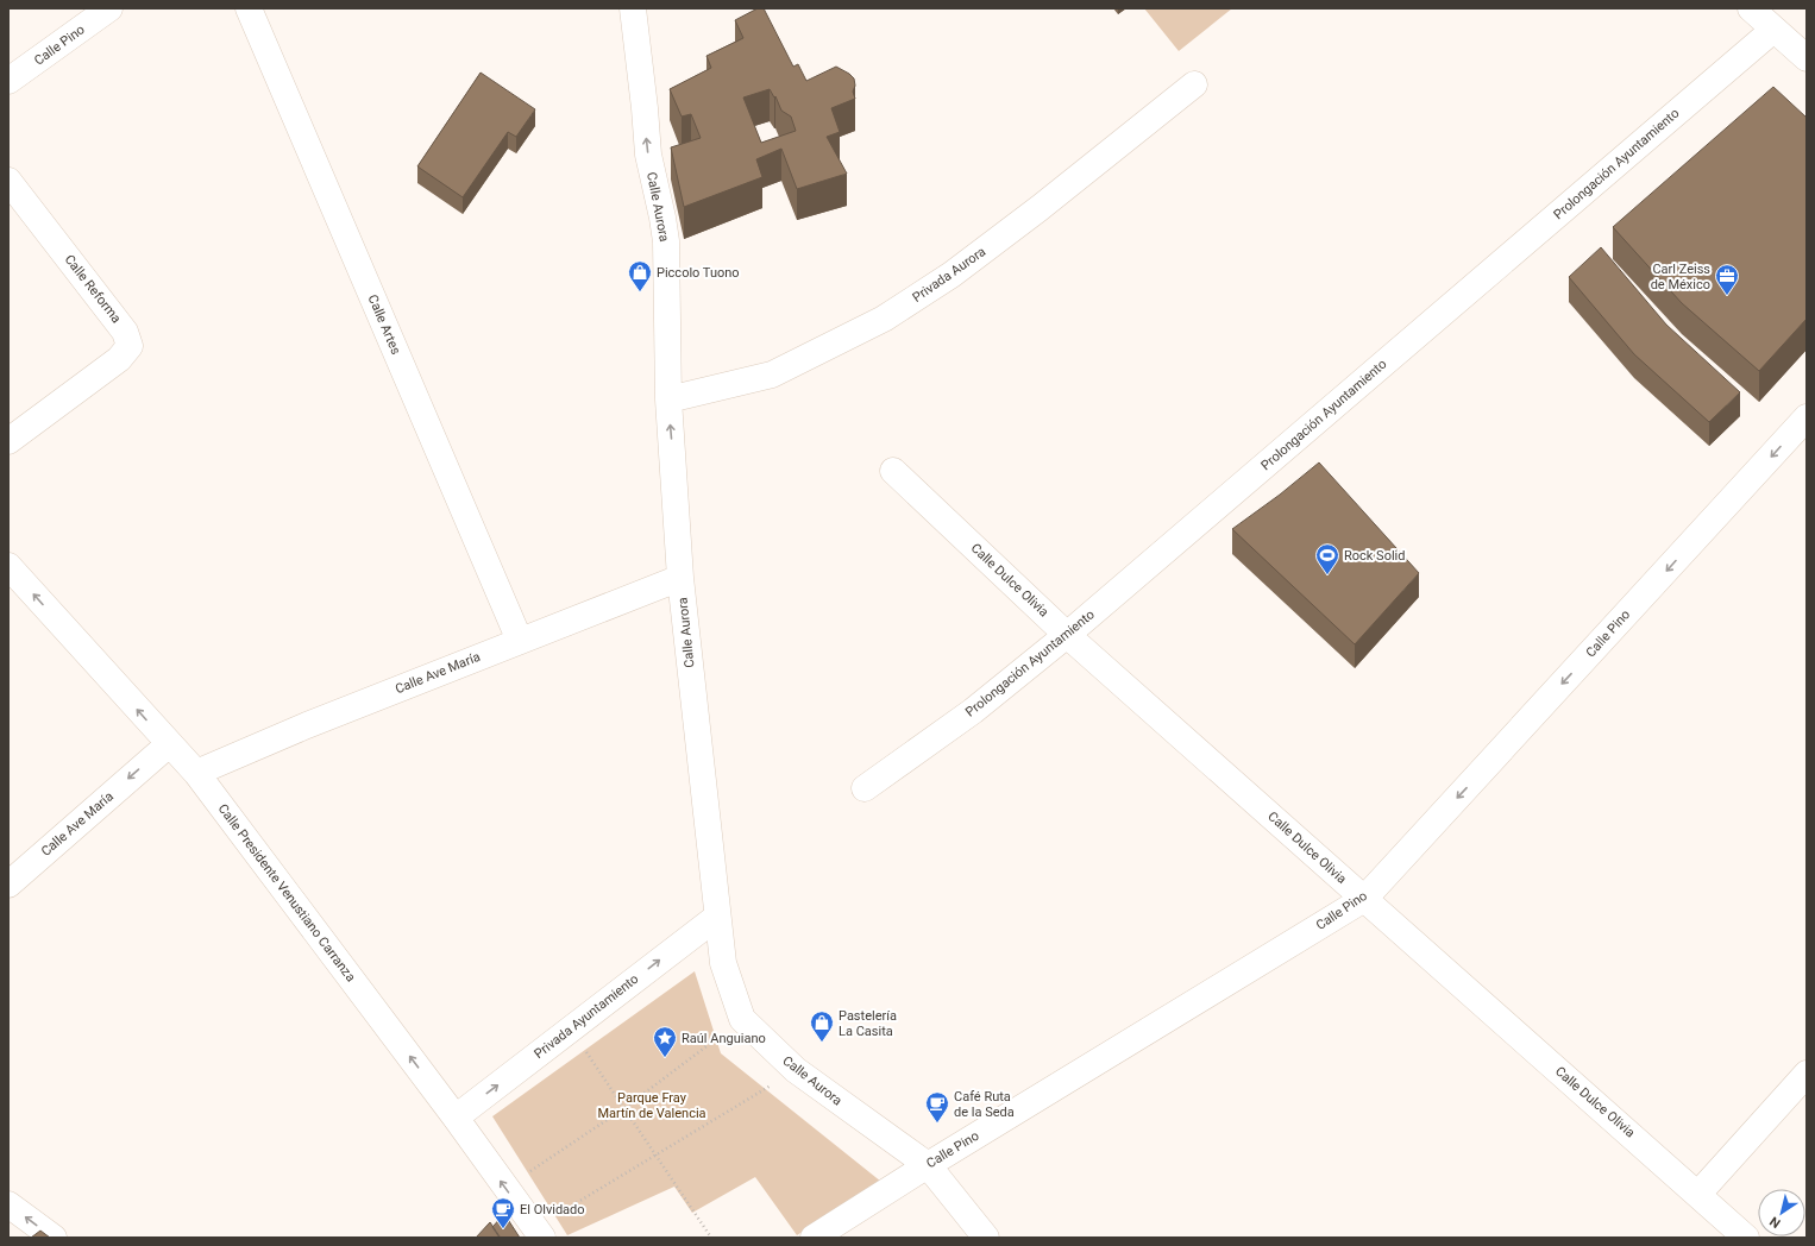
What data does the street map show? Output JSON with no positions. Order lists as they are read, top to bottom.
{
  "streets": {
    "street": [
      "Calle Pino",
      "Prolongación Ayuntamiento",
      "Calle Aurora",
      "Privada Aurora",
      "Calle Reforma",
      "Calle Artes",
      "Calle Dulce Olivia",
      "Calle Ave María",
      "Calle Presidente Venustiano Carranza",
      "Privada Ayuntamiento"
    ]
  },
  "crossings": [
    ["Calle Pino", "Calle Aurora"],
    ["Calle Pino", "Calle Dulce Olivia"],
    ["Prolongación Ayuntamiento", "Calle Dulce Olivia"],
    ["Calle Aurora", "Privada Aurora"],
    ["Calle Aurora", "Calle Ave María"],
    ["Calle Aurora", "Privada Ayuntamiento"],
    ["Calle Artes", "Calle Ave María"],
    ["Calle Ave María", "Calle Presidente Venustiano Carranza"],
    ["Calle Presidente Venustiano Carranza", "Privada Ayuntamiento"]
  ],
  "one_way": [
    "Calle Pino",
    "Calle Aurora",
    "Calle Presidente Venustiano Carranza",
    "Privada Ayuntamiento"
  ],
  "parks": ["Parque Fray Martín de Valencia"],
  "places": {
    "shop": ["Piccolo Tuono", "Pastelería La Casita"],
    "office": ["Carl Zeiss de México"],
    "sports": ["Rock Solid"],
    "place": ["Raúl Anguiano"],
    "cafe": ["Café Ruta de la Seda", "El Olvidado"]
  },
  "north": "bottom left"
}
